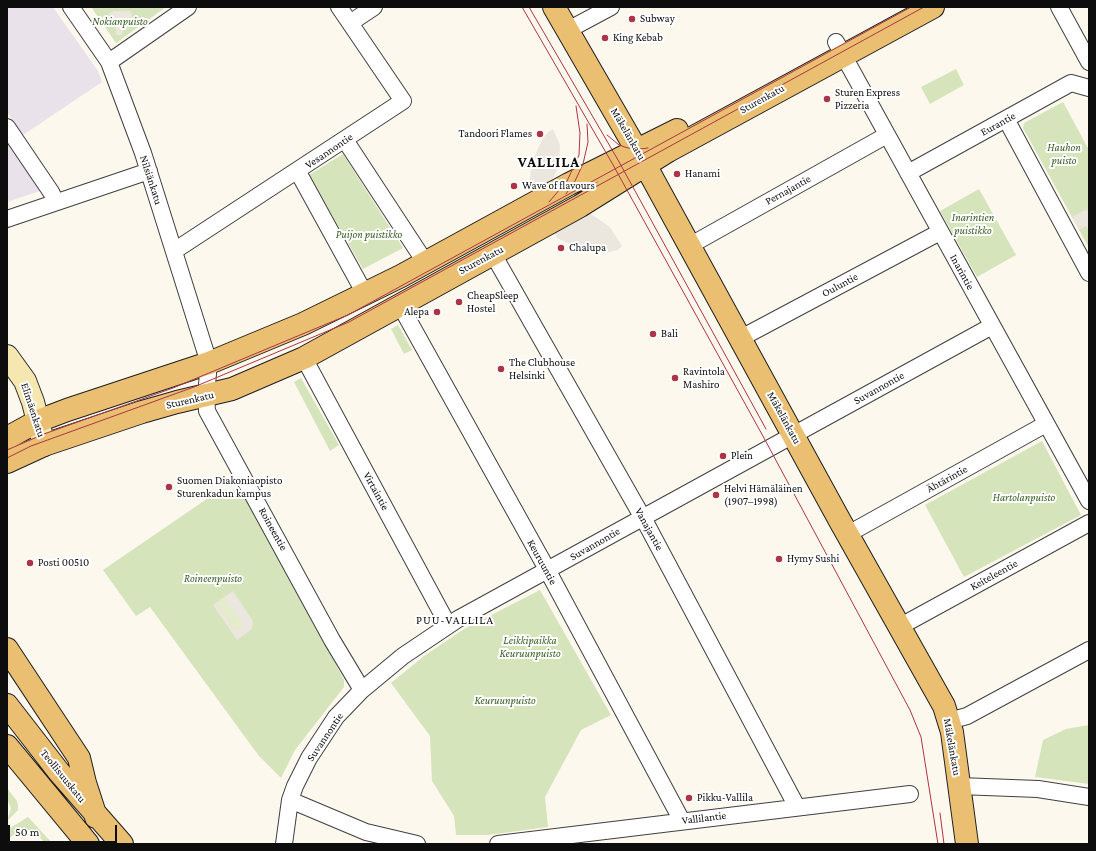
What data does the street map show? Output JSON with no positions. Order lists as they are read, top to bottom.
{
  "streets": {
    "main road": ["Sturenkatu", "Mäkelänkatu", "Teollisuuskatu"],
    "street": [
      "Eurantie",
      "Vesannontie",
      "Nilsiänkatu",
      "Pernajantie",
      "Inarintie",
      "Ouluntie",
      "Suvannontie",
      "Elimäenkatu",
      "Ähtärintie",
      "Virtaintie",
      "Roineentie",
      "Vanajantie",
      "Keuruuntie",
      "Keiteleentie",
      "Vallilantie"
    ]
  },
  "crossings": [
    ["Sturenkatu", "Mäkelänkatu"],
    ["Sturenkatu", "Nilsiänkatu"],
    ["Sturenkatu", "Inarintie"],
    ["Sturenkatu", "Elimäenkatu"],
    ["Sturenkatu", "Virtaintie"],
    ["Sturenkatu", "Roineentie"],
    ["Sturenkatu", "Vanajantie"],
    ["Sturenkatu", "Keuruuntie"],
    ["Eurantie", "Inarintie"],
    ["Mäkelänkatu", "Pernajantie"],
    ["Mäkelänkatu", "Ouluntie"],
    ["Mäkelänkatu", "Suvannontie"],
    ["Mäkelänkatu", "Ähtärintie"],
    ["Mäkelänkatu", "Keiteleentie"],
    ["Vesannontie", "Nilsiänkatu"],
    ["Nilsiänkatu", "Roineentie"],
    ["Pernajantie", "Inarintie"],
    ["Inarintie", "Ouluntie"],
    ["Inarintie", "Suvannontie"],
    ["Inarintie", "Ähtärintie"],
    ["Suvannontie", "Virtaintie"],
    ["Suvannontie", "Roineentie"],
    ["Suvannontie", "Vanajantie"],
    ["Suvannontie", "Keuruuntie"],
    ["Vanajantie", "Vallilantie"],
    ["Keuruuntie", "Vallilantie"]
  ],
  "districts": ["VALLILA", "PUU-VALLILA"],
  "parks": [
    "Nokianpuisto",
    "Hauhon puisto",
    "Inarintien puistikko",
    "Puijon puistikko",
    "Hartolanpuisto",
    "Roineenpuisto",
    "Leikkipaikka Keuruunpuisto",
    "Keuruunpuisto"
  ],
  "places": [
    "Subway",
    "King Kebab",
    "Sturen Express Pizzeria",
    "Tandoori Flames",
    "Hanami",
    "Wave of flavours",
    "Chalupa",
    "CheapSleep Hostel",
    "Alepa",
    "Bali",
    "The Clubhouse Helsinki",
    "Ravintola Mashiro",
    "Plein",
    "Suomen Diakoniaopisto Sturenkadun kampus",
    "Helvi Hämäläinen (1907–1998)",
    "Hymy Sushi",
    "Posti 00510",
    "Pikku-Vallila"
  ],
  "scale_bar": "50 m"
}
